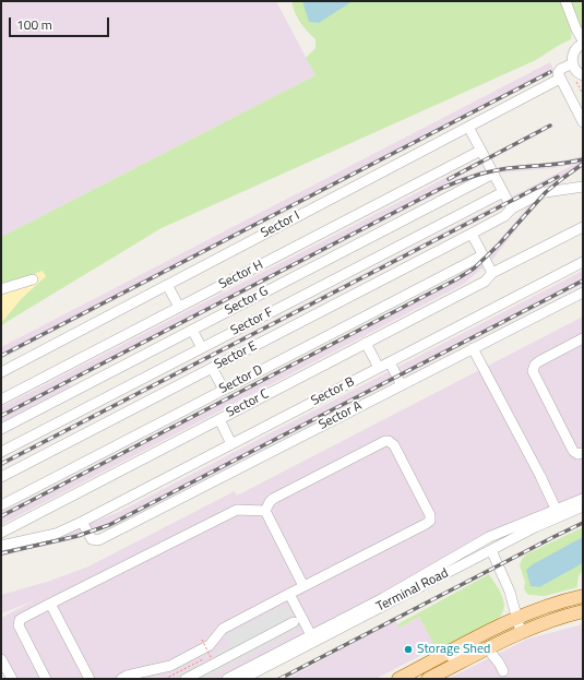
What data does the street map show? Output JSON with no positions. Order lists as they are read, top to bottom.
{
  "streets": {
    "street": [
      "Sector I",
      "Sector H",
      "Sector G",
      "Sector F",
      "Sector E",
      "Sector D",
      "Sector B",
      "Sector C",
      "Sector A",
      "Terminal Road"
    ]
  },
  "crossings": [
    ["Sector B", "Sector A"]
  ],
  "places": ["Storage Shed"],
  "scale_bar": "100 m"
}
